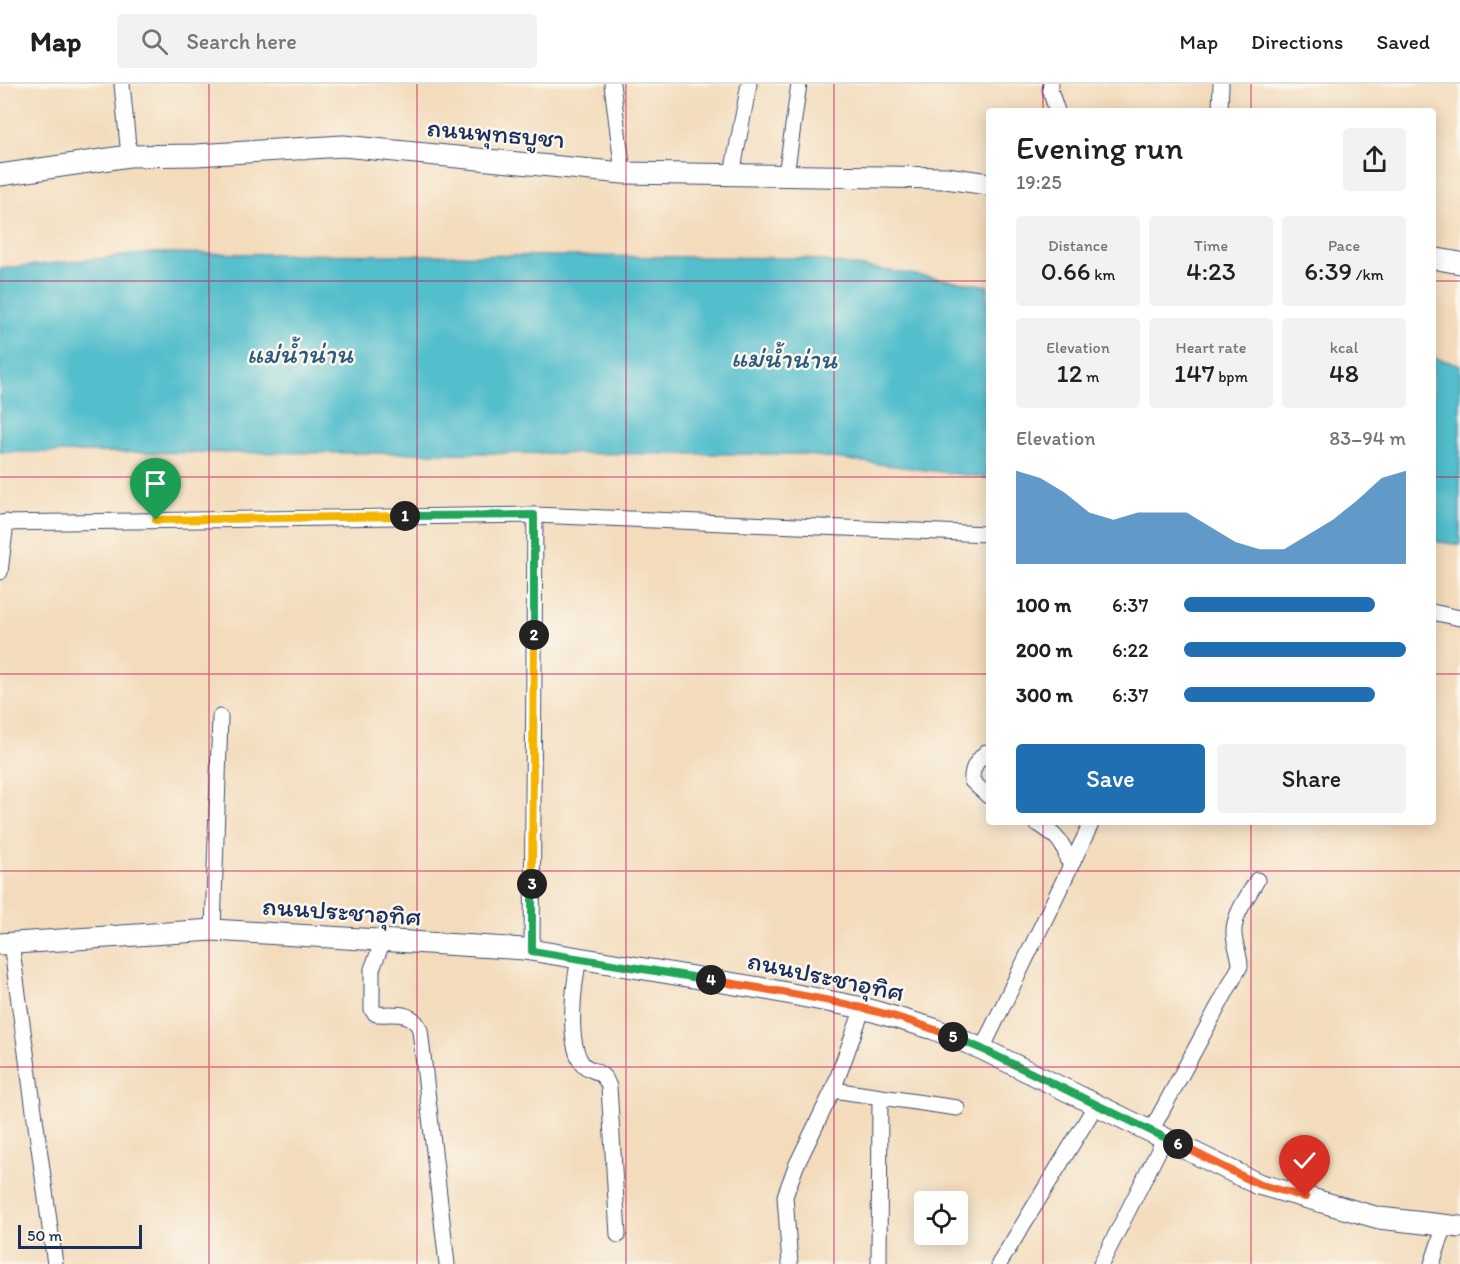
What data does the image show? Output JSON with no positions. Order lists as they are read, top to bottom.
{
  "streets": {
    "street": ["ถนนพุทธบูชา", "ถนนประชาอุทิศ"]
  },
  "water": ["แม่น้ำน่าน"],
  "scale_bar": "50 m",
  "page": {
    "header": "Map",
    "search": "Search here",
    "nav": ["Map", "Directions", "Saved"],
    "heading": ["Evening run", "19:25"],
    "stats": [
      ["Distance", "0.66 km"],
      ["Time", "4:23"],
      ["Pace", "6:39 /km"],
      ["Elevation", "12 m"],
      ["Heart rate", "147 bpm"],
      ["kcal", "48"]
    ],
    "chart": ["Elevation", "83–94 m"],
    "pins": [
      "1",
      "2",
      "3",
      "4",
      "5",
      "6"
    ],
    "list": [
      {
        "name": "100 m",
        "note": "6:37"
      },
      {
        "name": "200 m",
        "note": "6:22"
      },
      {
        "name": "300 m",
        "note": "6:37"
      }
    ],
    "buttons": ["Save", "Share"],
    "scale": "50 m"
  }
}
